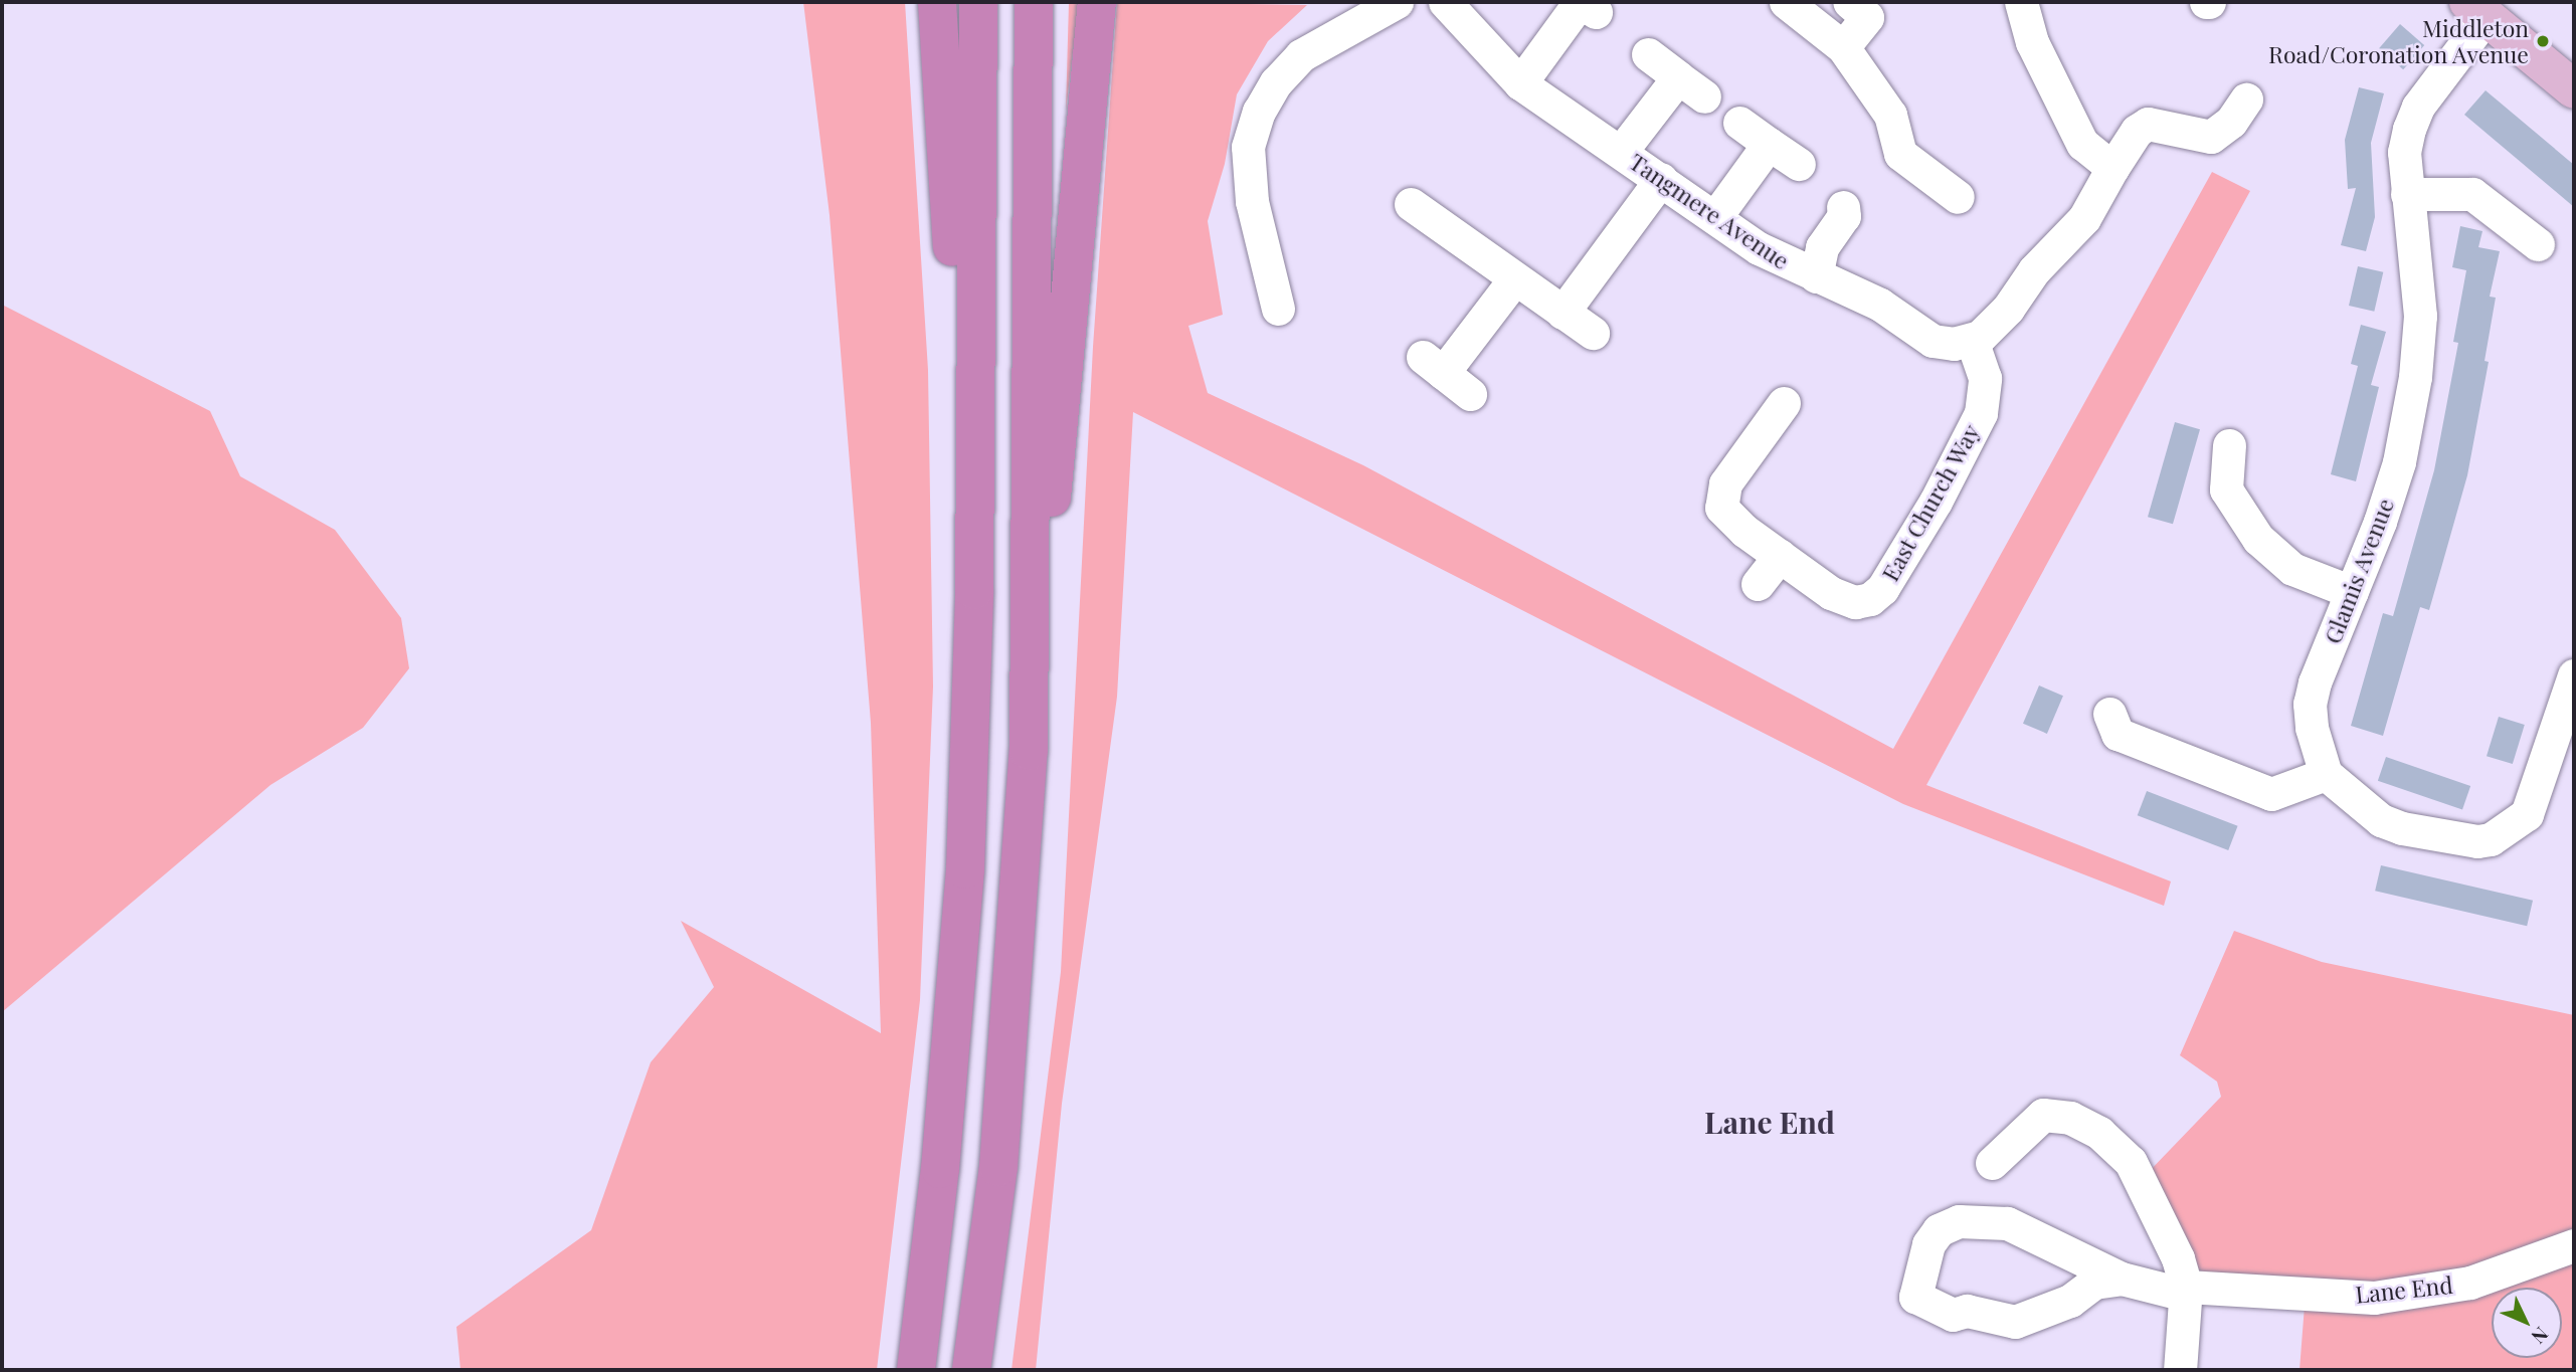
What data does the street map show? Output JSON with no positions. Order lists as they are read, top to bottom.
{
  "streets": {
    "street": [
      "Tangmere Avenue",
      "East Church Way",
      "Glamis Avenue",
      "Lane End"
    ]
  },
  "crossings": [
    ["Tangmere Avenue", "East Church Way"]
  ],
  "districts": ["Lane End"],
  "places": ["Middleton Road/Coronation Avenue"],
  "north": "bottom right"
}
